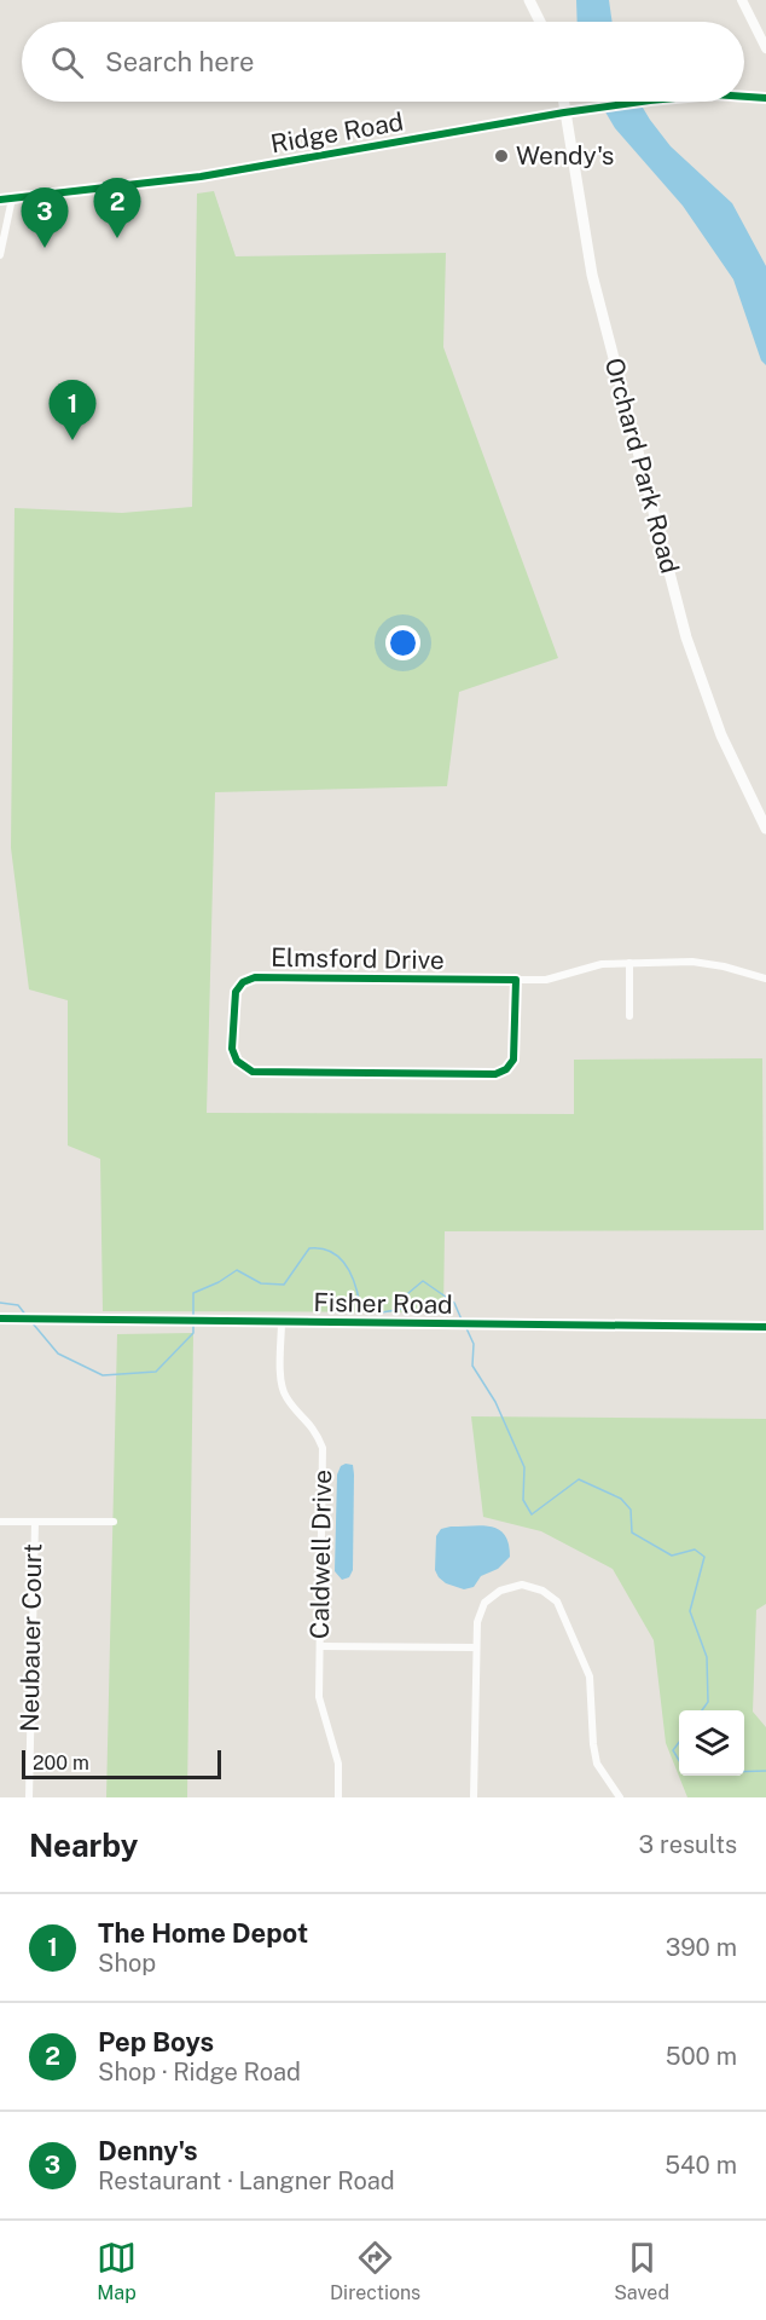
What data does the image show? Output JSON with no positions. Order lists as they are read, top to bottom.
{
  "streets": {
    "main road": ["Orchard Park Road"],
    "street": [
      "Ridge Road",
      "Elmsford Drive",
      "Fisher Road",
      "Caldwell Drive",
      "Neubauer Court"
    ]
  },
  "crossings": [
    ["Ridge Road", "Orchard Park Road"],
    ["Fisher Road", "Caldwell Drive"]
  ],
  "places": ["Wendy's"],
  "scale_bar": "200 m",
  "page": {
    "search": "Search here",
    "pins": ["2", "3", "1"],
    "scale": "200 m",
    "heading": ["Nearby", "3 results"],
    "list": [
      {
        "mark": "1",
        "name": "The Home Depot",
        "note": "Shop",
        "value": "390 m"
      },
      {
        "mark": "2",
        "name": "Pep Boys",
        "note": "Shop · Ridge Road",
        "value": "500 m"
      },
      {
        "mark": "3",
        "name": "Denny's",
        "note": "Restaurant · Langner Road",
        "value": "540 m"
      }
    ],
    "nav": ["Map", "Directions", "Saved"]
  }
}
